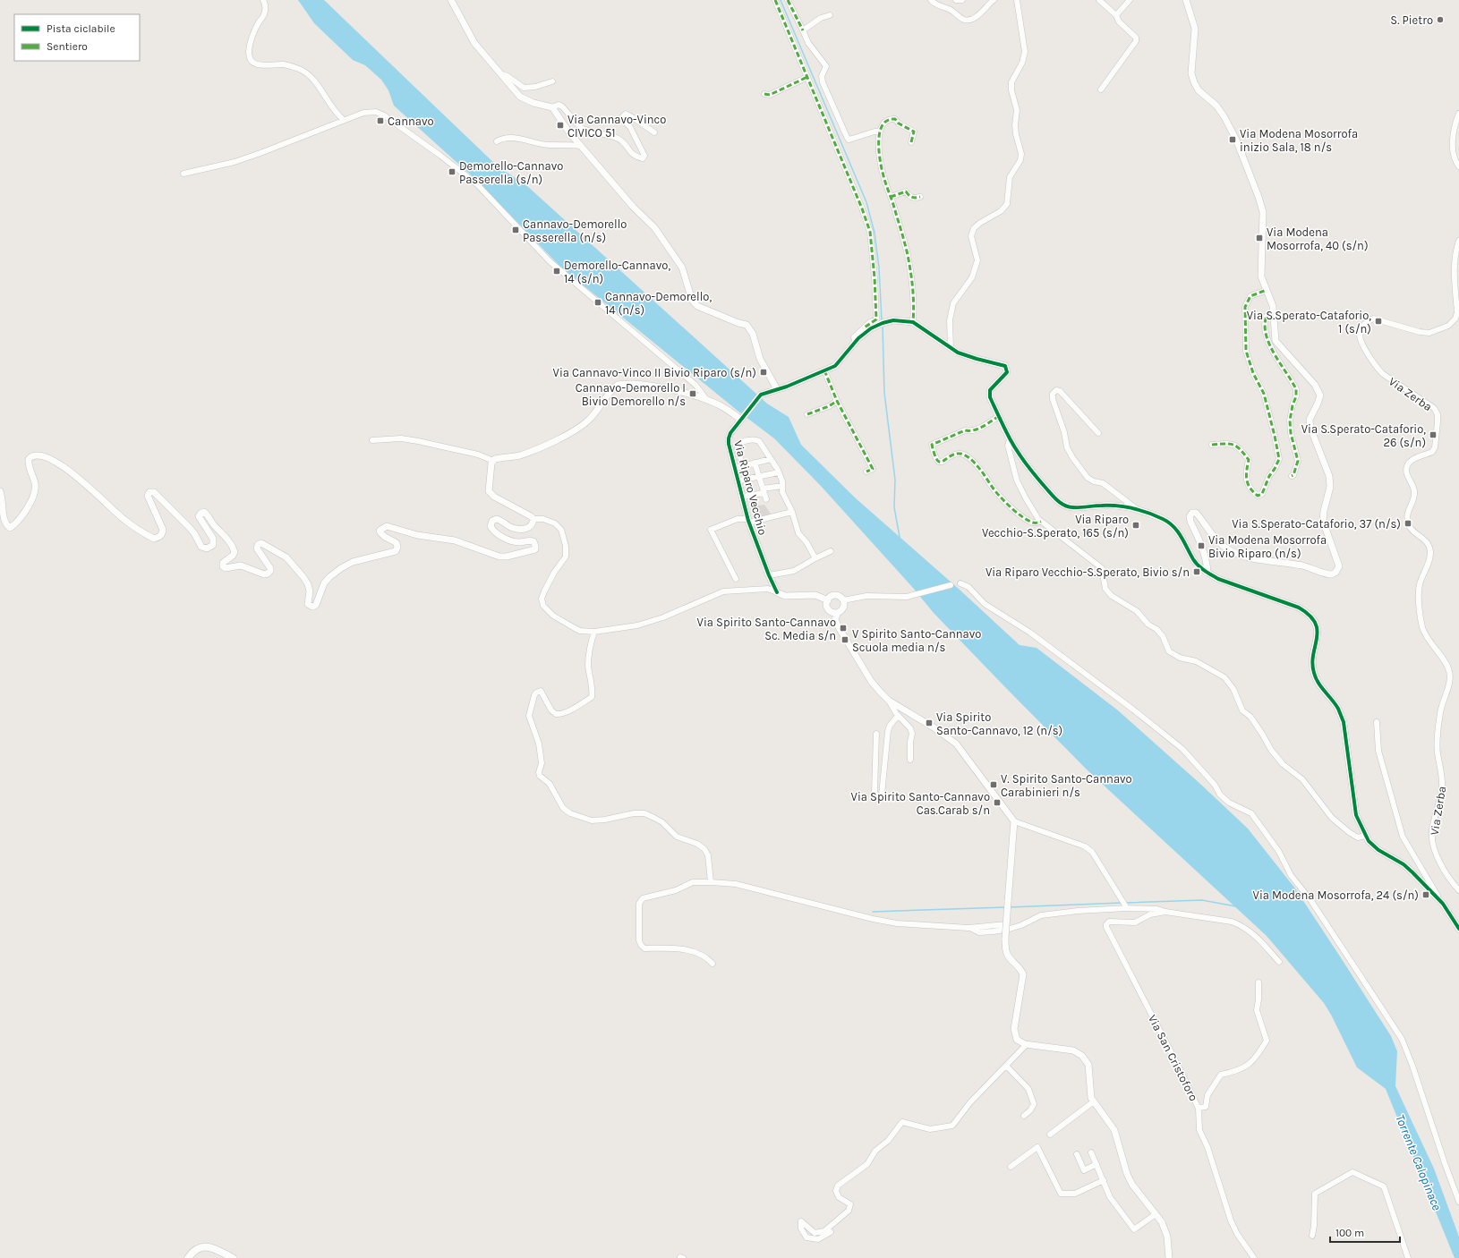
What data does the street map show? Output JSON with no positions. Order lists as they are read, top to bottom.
{
  "streets": {
    "street": ["Via Zerba", "Via Riparo Vecchio", "Via San Cristoforo"]
  },
  "water": ["Torrente Calopinace"],
  "places": {
    "other": ["S. Pietro"],
    "transit": [
      "Cannavo",
      "Via Cannavo-Vinco CIVICO 51",
      "Via Modena Mosorrofa inizio Sala, 18 n/s",
      "Demorello-Cannavo Passerella (s/n)",
      "Cannavo-Demorello Passerella (n/s)",
      "Via Modena Mosorrofa, 40 (s/n)",
      "Demorello-Cannavo, 14 (s/n)",
      "Cannavo-Demorello, 14 (n/s)",
      "Via S.Sperato-Cataforio, 1 (s/n)",
      "Via Cannavo-Vinco II Bivio Riparo (s/n)",
      "Cannavo-Demorello I Bivio Demorello n/s",
      "Via S.Sperato-Cataforio, 26 (s/n)",
      "Via S.Sperato-Cataforio, 37 (n/s)",
      "Via Riparo Vecchio-S.Sperato, 165 (s/n)",
      "Via Modena Mosorrofa Bivio Riparo (n/s)",
      "Via Riparo Vecchio-S.Sperato, Bivio s/n",
      "Via Spirito Santo-Cannavo Sc. Media s/n",
      "V Spirito Santo-Cannavo Scuola media n/s",
      "Via Spirito Santo-Cannavo, 12 (n/s)",
      "V. Spirito Santo-Cannavo Carabinieri n/s",
      "Via Spirito Santo-Cannavo Cas.Carab s/n",
      "Via Modena Mosorrofa, 24 (s/n)"
    ]
  },
  "legend": ["Pista ciclabile", "Sentiero"],
  "scale_bar": "100 m"
}
